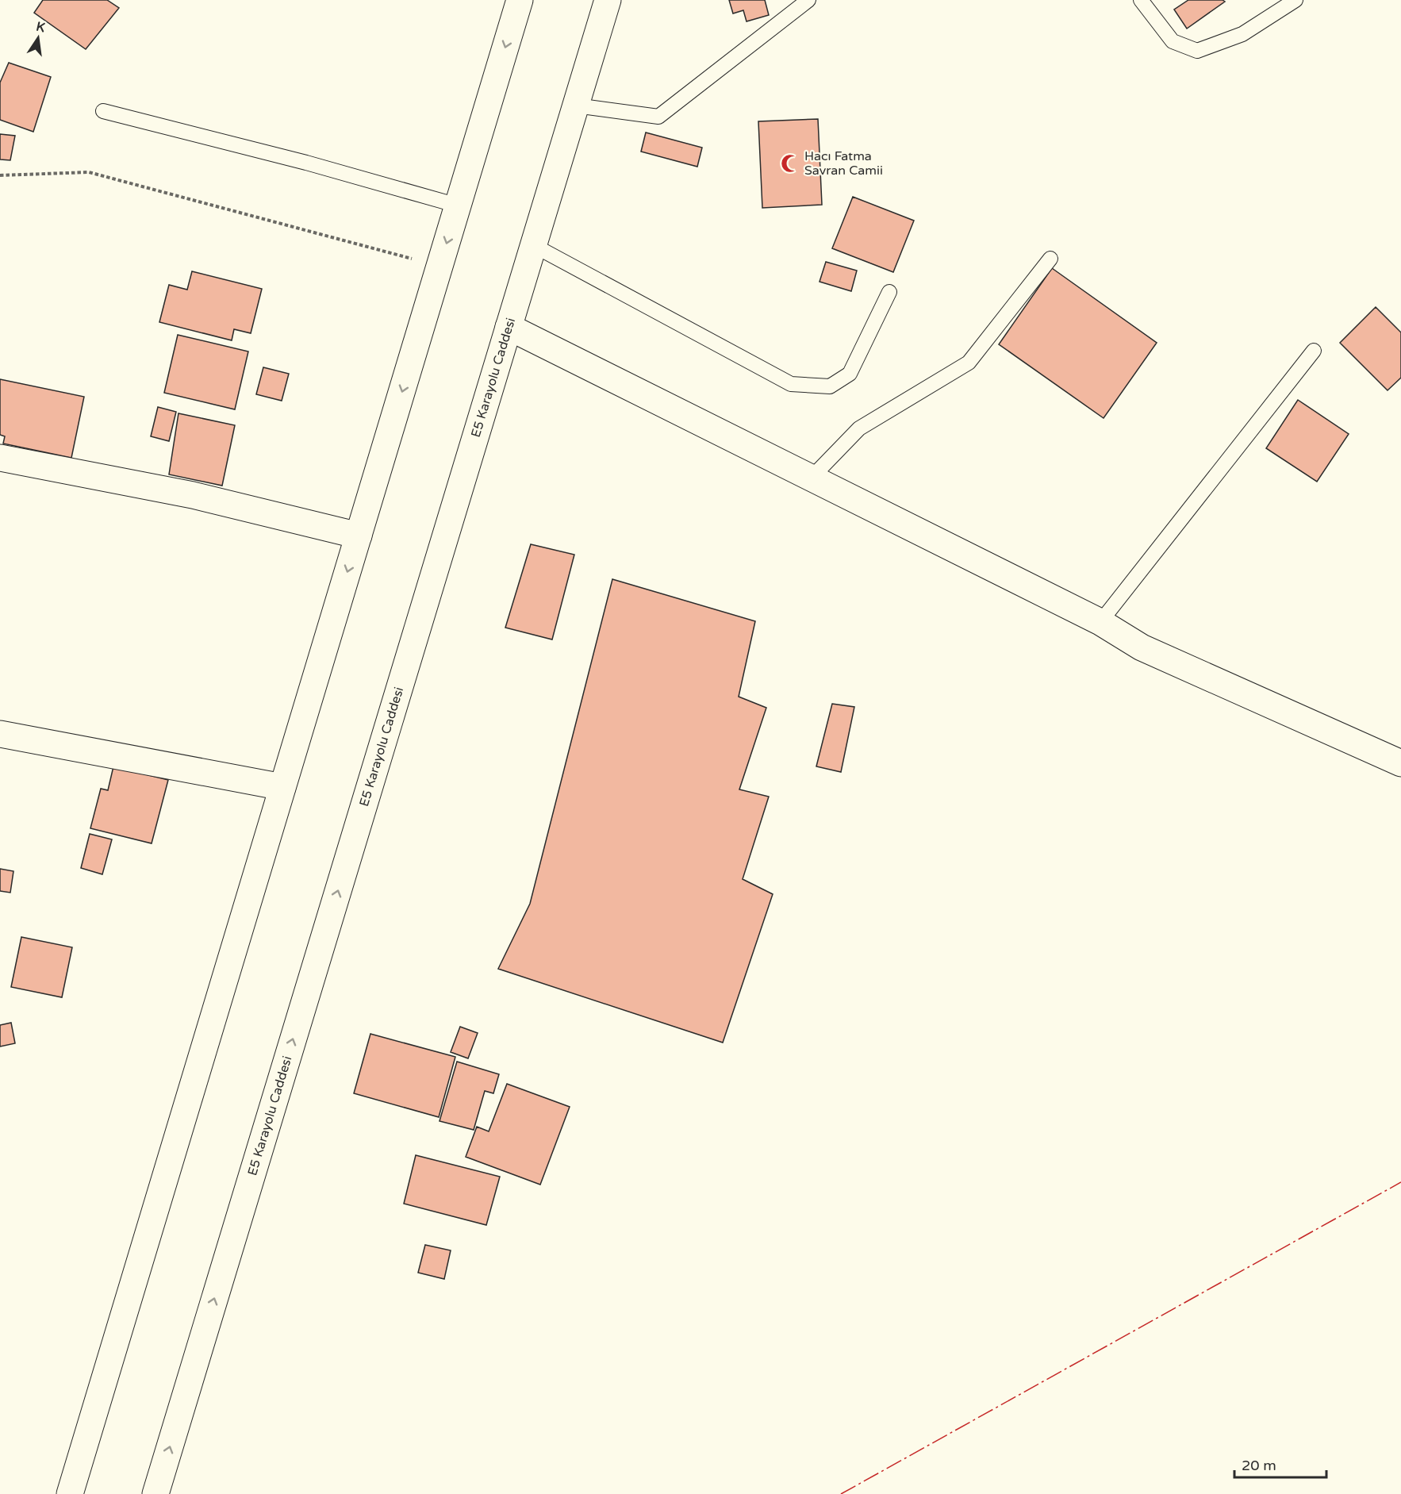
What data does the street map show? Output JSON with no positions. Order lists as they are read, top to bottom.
{
  "streets": {
    "main road": ["E5 Karayolu Caddesi"]
  },
  "places": {
    "mosque": ["Hacı Fatma Savran Camii"]
  },
  "scale_bar": "20 m",
  "north": "top"
}
